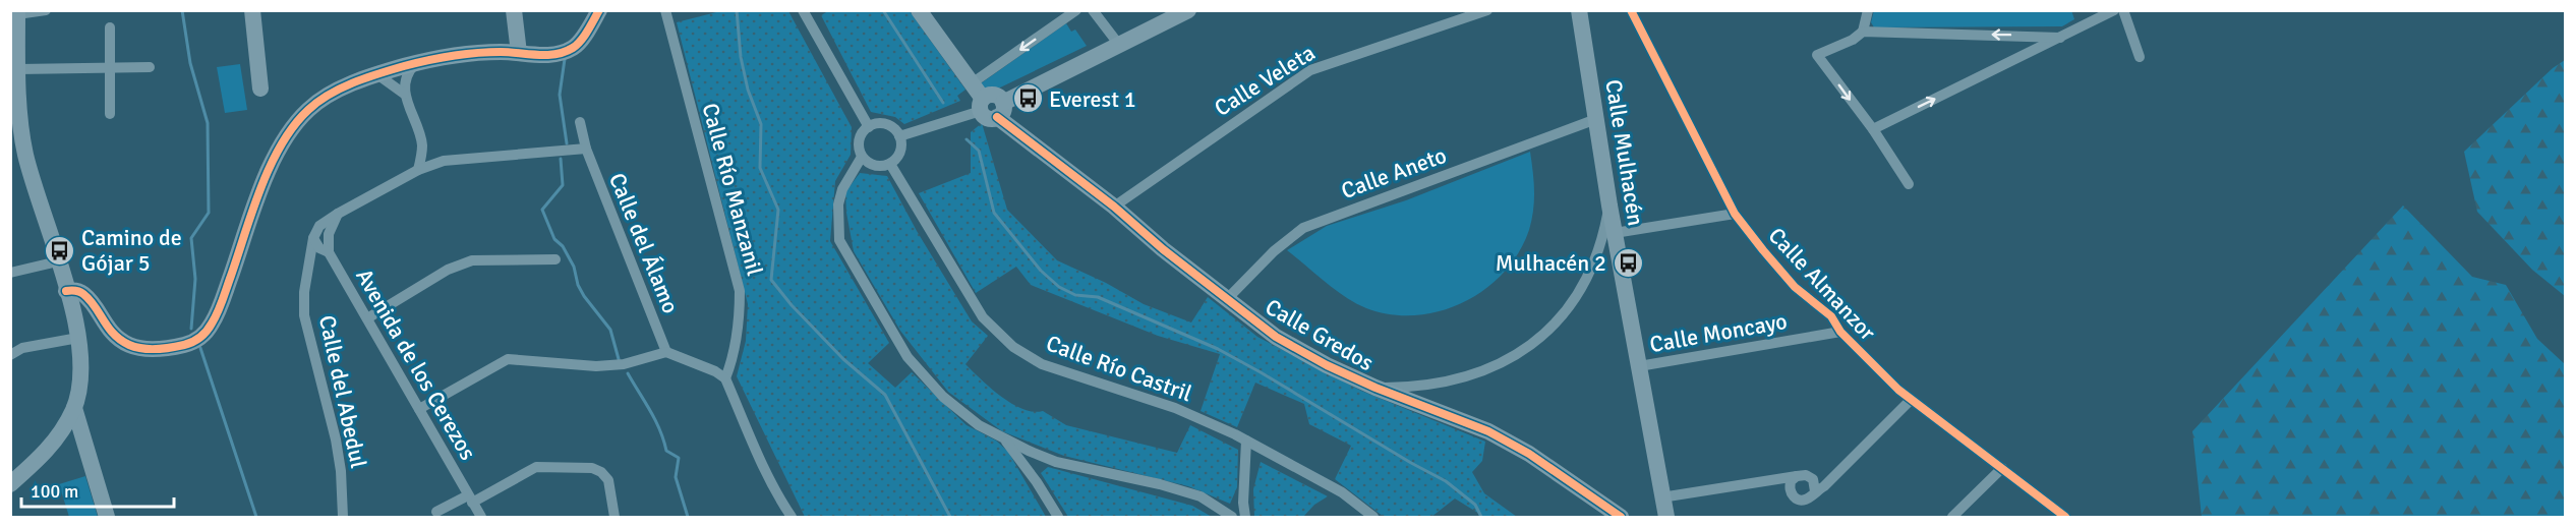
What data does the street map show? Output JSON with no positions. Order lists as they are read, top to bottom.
{
  "streets": {
    "street": [
      "Calle Veleta",
      "Calle Mulhacén",
      "Calle Aneto",
      "Calle Río Manzanil",
      "Calle del Álamo",
      "Calle Almanzor",
      "Calle Moncayo",
      "Calle Gredos",
      "Avenida de los Cerezos",
      "Calle Río Castril",
      "Calle del Abedul"
    ]
  },
  "crossings": [
    ["Calle Veleta", "Calle Gredos"],
    ["Calle Mulhacén", "Calle Aneto"],
    ["Calle Mulhacén", "Calle Moncayo"],
    ["Calle Aneto", "Calle Gredos"],
    ["Calle Almanzor", "Calle Moncayo"],
    ["Avenida de los Cerezos", "Calle del Abedul"]
  ],
  "places": {
    "bus stop": ["Everest 1", "Camino de Gójar 5", "Mulhacén 2"]
  },
  "scale_bar": "100 m"
}
